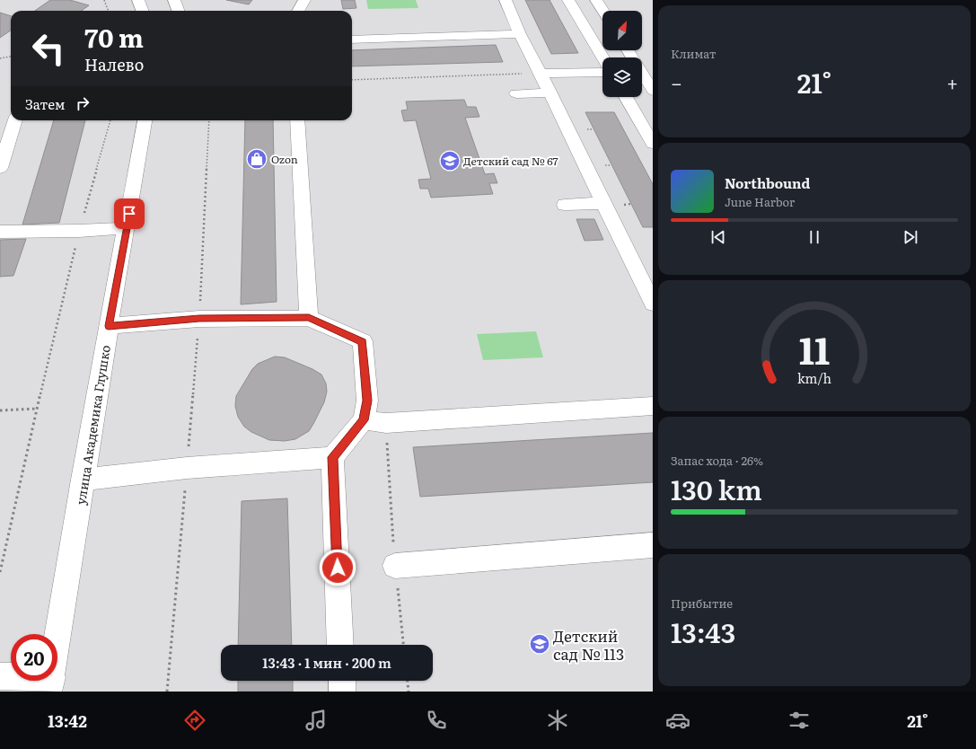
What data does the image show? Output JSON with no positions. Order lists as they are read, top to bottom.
{
  "streets": {
    "street": ["улица Академика Глушко"]
  },
  "places": {
    "shop": ["Ozon"],
    "school or university": ["Детский сад № 67", "Детский сад № 113"]
  },
  "north": "top right",
  "page": {
    "tile": [
      "Климат",
      ["Запас хода · 26%", "130 km"],
      ["Прибытие", "13:43"]
    ],
    "turn": ["70 m", "Налево"],
    "heat": ["−", "21°", "+"],
    "then": "Затем",
    "song": ["Northbound", "June Harbor"],
    "limit": "20",
    "trip": "13:43 · 1 мин · 200 m",
    "tabs": ["13:42", "21°"],
    "gauge": ["11", "km/h"]
  }
}
